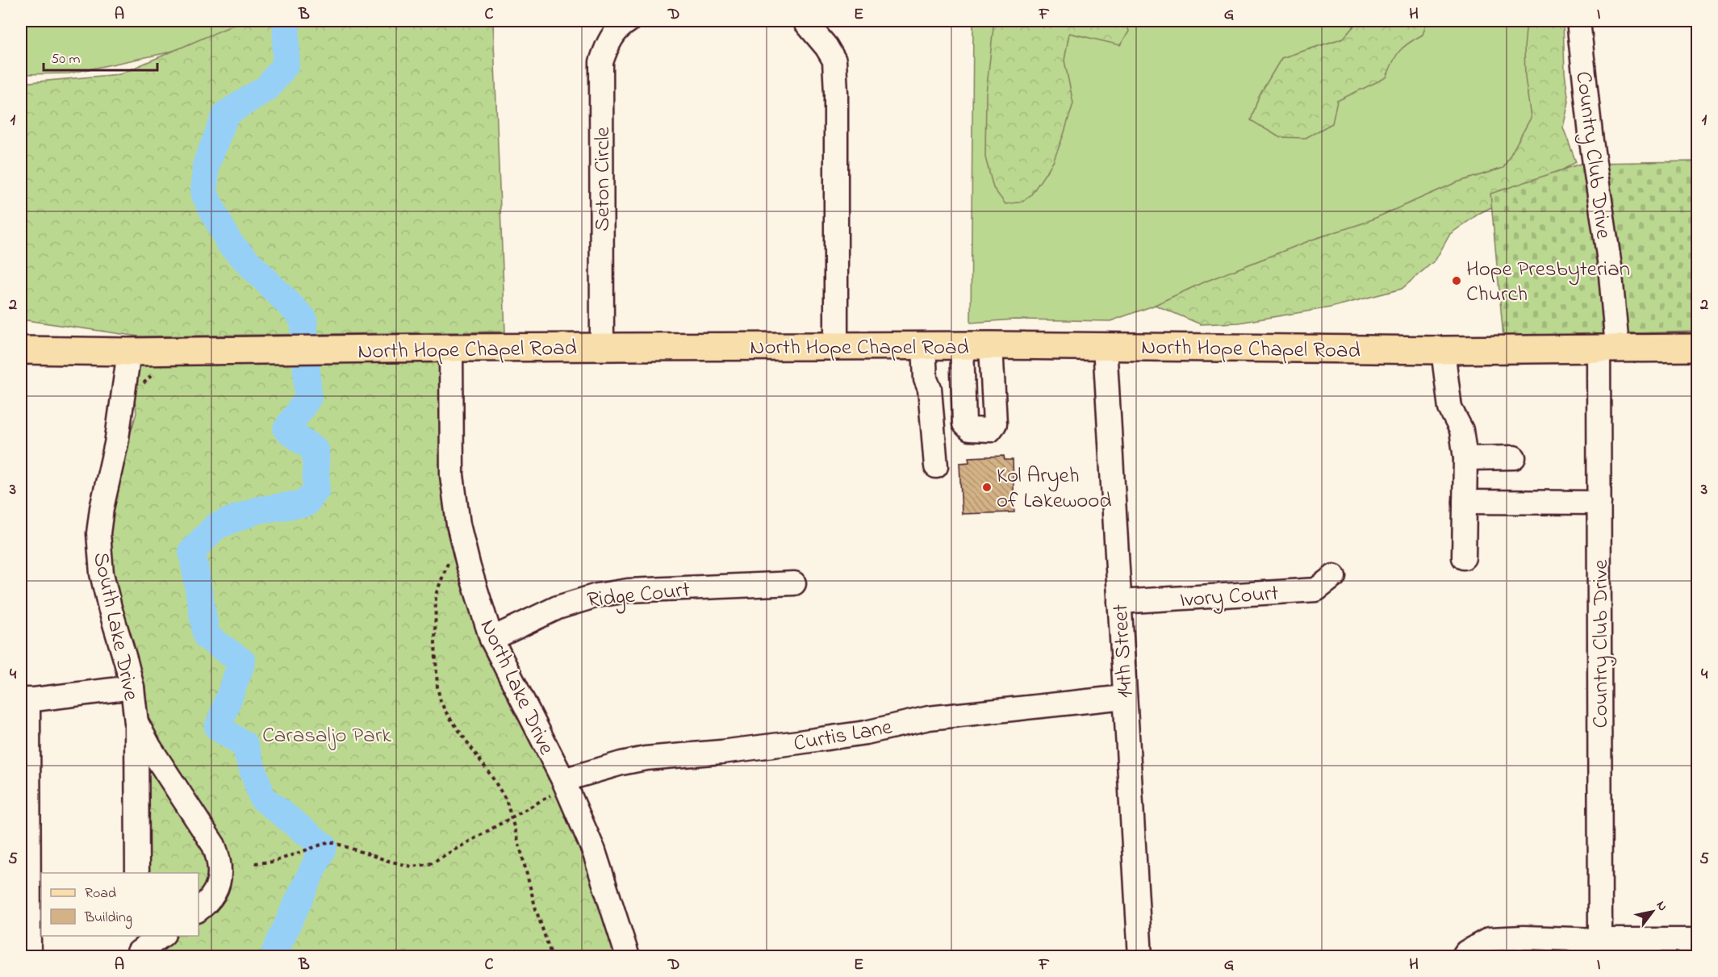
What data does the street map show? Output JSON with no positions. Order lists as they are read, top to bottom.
{
  "streets": {
    "main road": ["North Hope Chapel Road"],
    "street": [
      "Country Club Drive",
      "Seton Circle",
      "Ridge Court",
      "Ivory Court",
      "South Lake Drive",
      "14th Street",
      "North Lake Drive",
      "Curtis Lane"
    ]
  },
  "crossings": [
    ["Country Club Drive", "North Hope Chapel Road"],
    ["Seton Circle", "North Hope Chapel Road"],
    ["North Hope Chapel Road", "South Lake Drive"],
    ["North Hope Chapel Road", "14th Street"],
    ["North Hope Chapel Road", "North Lake Drive"],
    ["Ridge Court", "North Lake Drive"],
    ["Ivory Court", "14th Street"],
    ["14th Street", "Curtis Lane"],
    ["North Lake Drive", "Curtis Lane"]
  ],
  "parks": ["Carasaljo Park"],
  "places": ["Hope Presbyterian Church", "Kol Aryeh of Lakewood"],
  "legend": ["Road", "Building"],
  "scale_bar": "50 m",
  "north": "top right",
  "grid": {
    "columns": [
      "A",
      "B",
      "C",
      "D",
      "E",
      "F",
      "G",
      "H",
      "I"
    ],
    "rows": [
      "1",
      "2",
      "3",
      "4",
      "5"
    ]
  }
}
